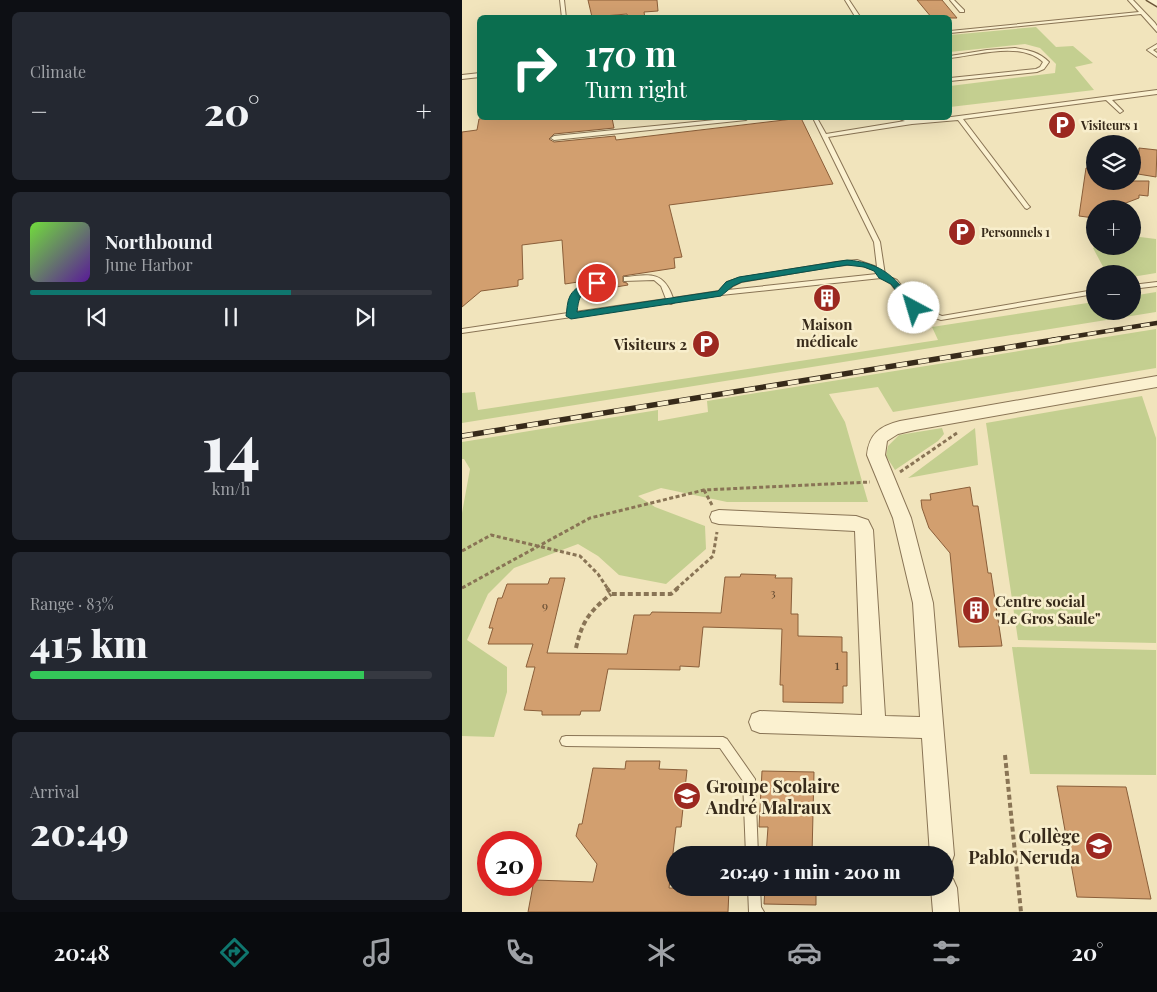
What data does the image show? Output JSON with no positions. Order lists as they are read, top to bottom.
{
  "places": {
    "parking": ["Visiteurs 1", "Personnels 1", "Visiteurs 2"],
    "building": ["Maison médicale", "Centre social \"Le Gros Saule\""],
    "school or university": ["Groupe Scolaire André Malraux", "Collège Pablo Neruda"]
  },
  "house_numbers": ["3", "9", "1"],
  "page": {
    "tile": [
      "Climate",
      ["14", "km/h"],
      ["Range · 83%", "415 km"],
      ["Arrival", "20:49"]
    ],
    "turn": ["170 m", "Turn right"],
    "heat": ["−", "20°", "+"],
    "map_buttons": ["+", "−"],
    "song": ["Northbound", "June Harbor"],
    "limit": "20",
    "trip": "20:49 · 1 min · 200 m",
    "tabs": ["20:48", "20°"]
  }
}
